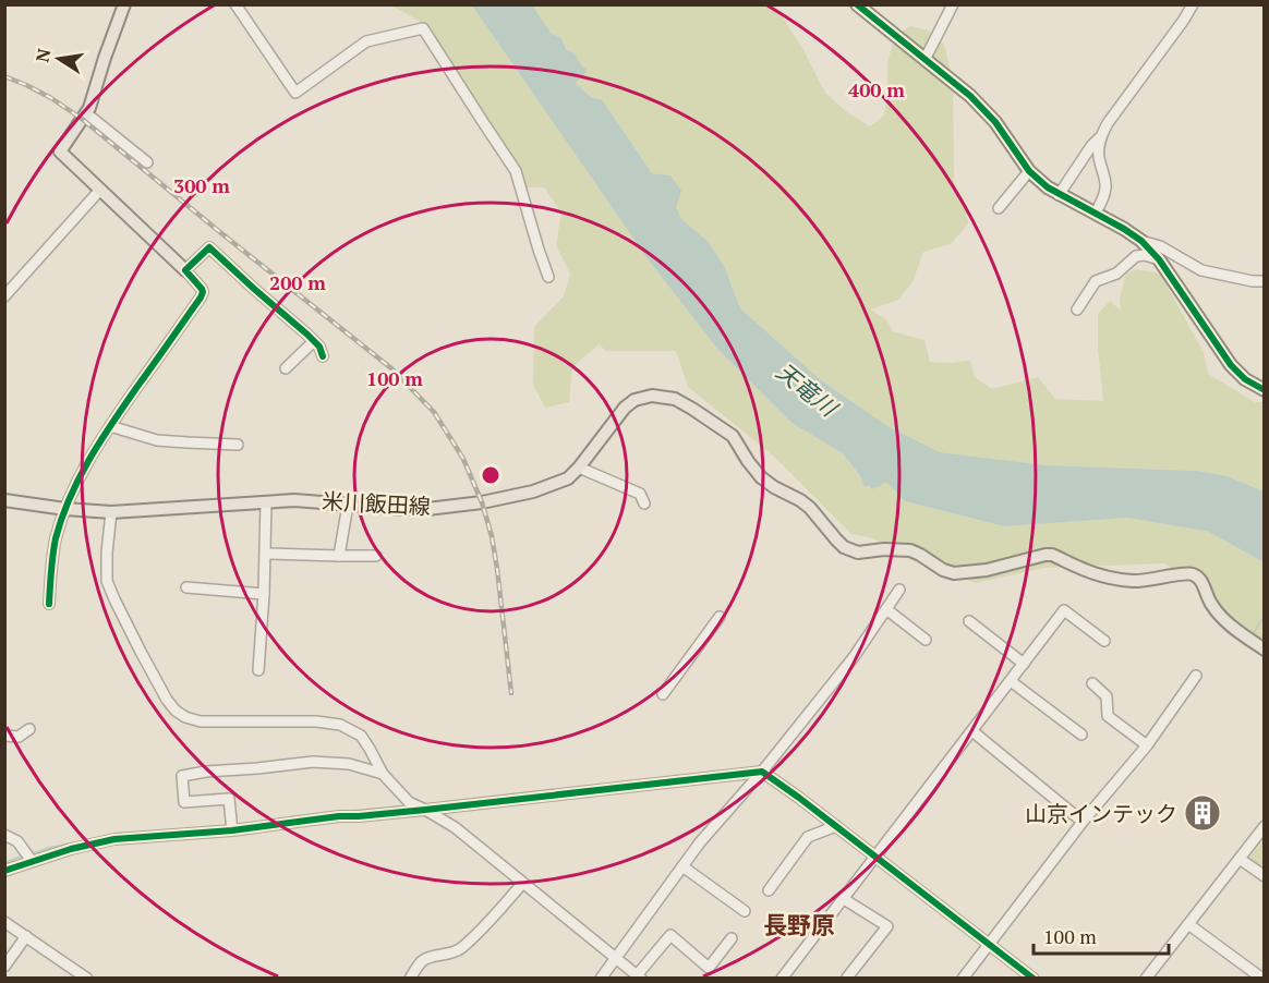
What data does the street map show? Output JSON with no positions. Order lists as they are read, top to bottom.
{
  "streets": {
    "main road": ["米川飯田線"]
  },
  "districts": ["長野原"],
  "water": ["天竜川"],
  "places": {
    "building": ["山京インテック"]
  },
  "scale_bar": "100 m",
  "north": "left",
  "rings": [
    "400 m",
    "300 m",
    "200 m",
    "100 m"
  ]
}
